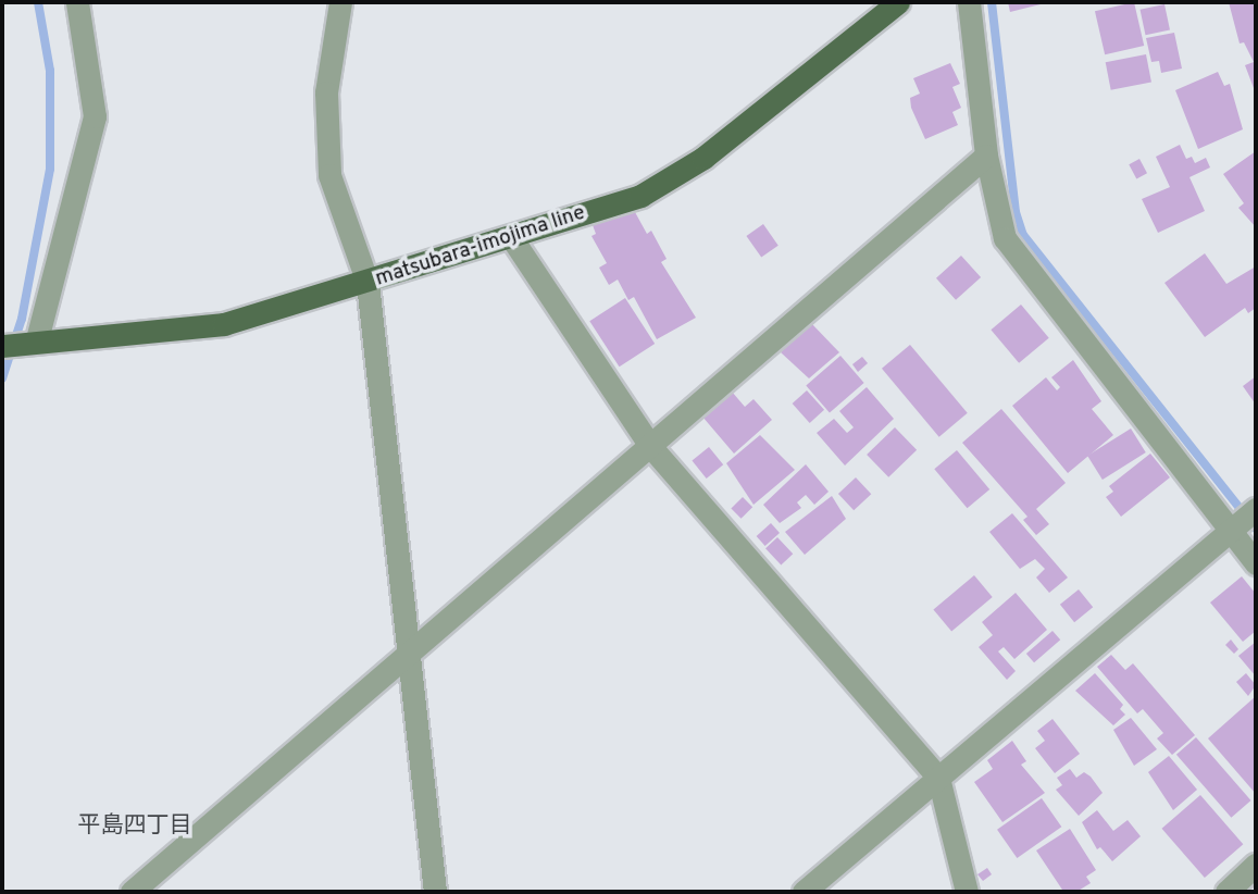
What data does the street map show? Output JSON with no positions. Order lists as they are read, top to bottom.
{
  "streets": {
    "main road": ["matsubara-imojima line"]
  },
  "districts": ["平島四丁目"]
}
